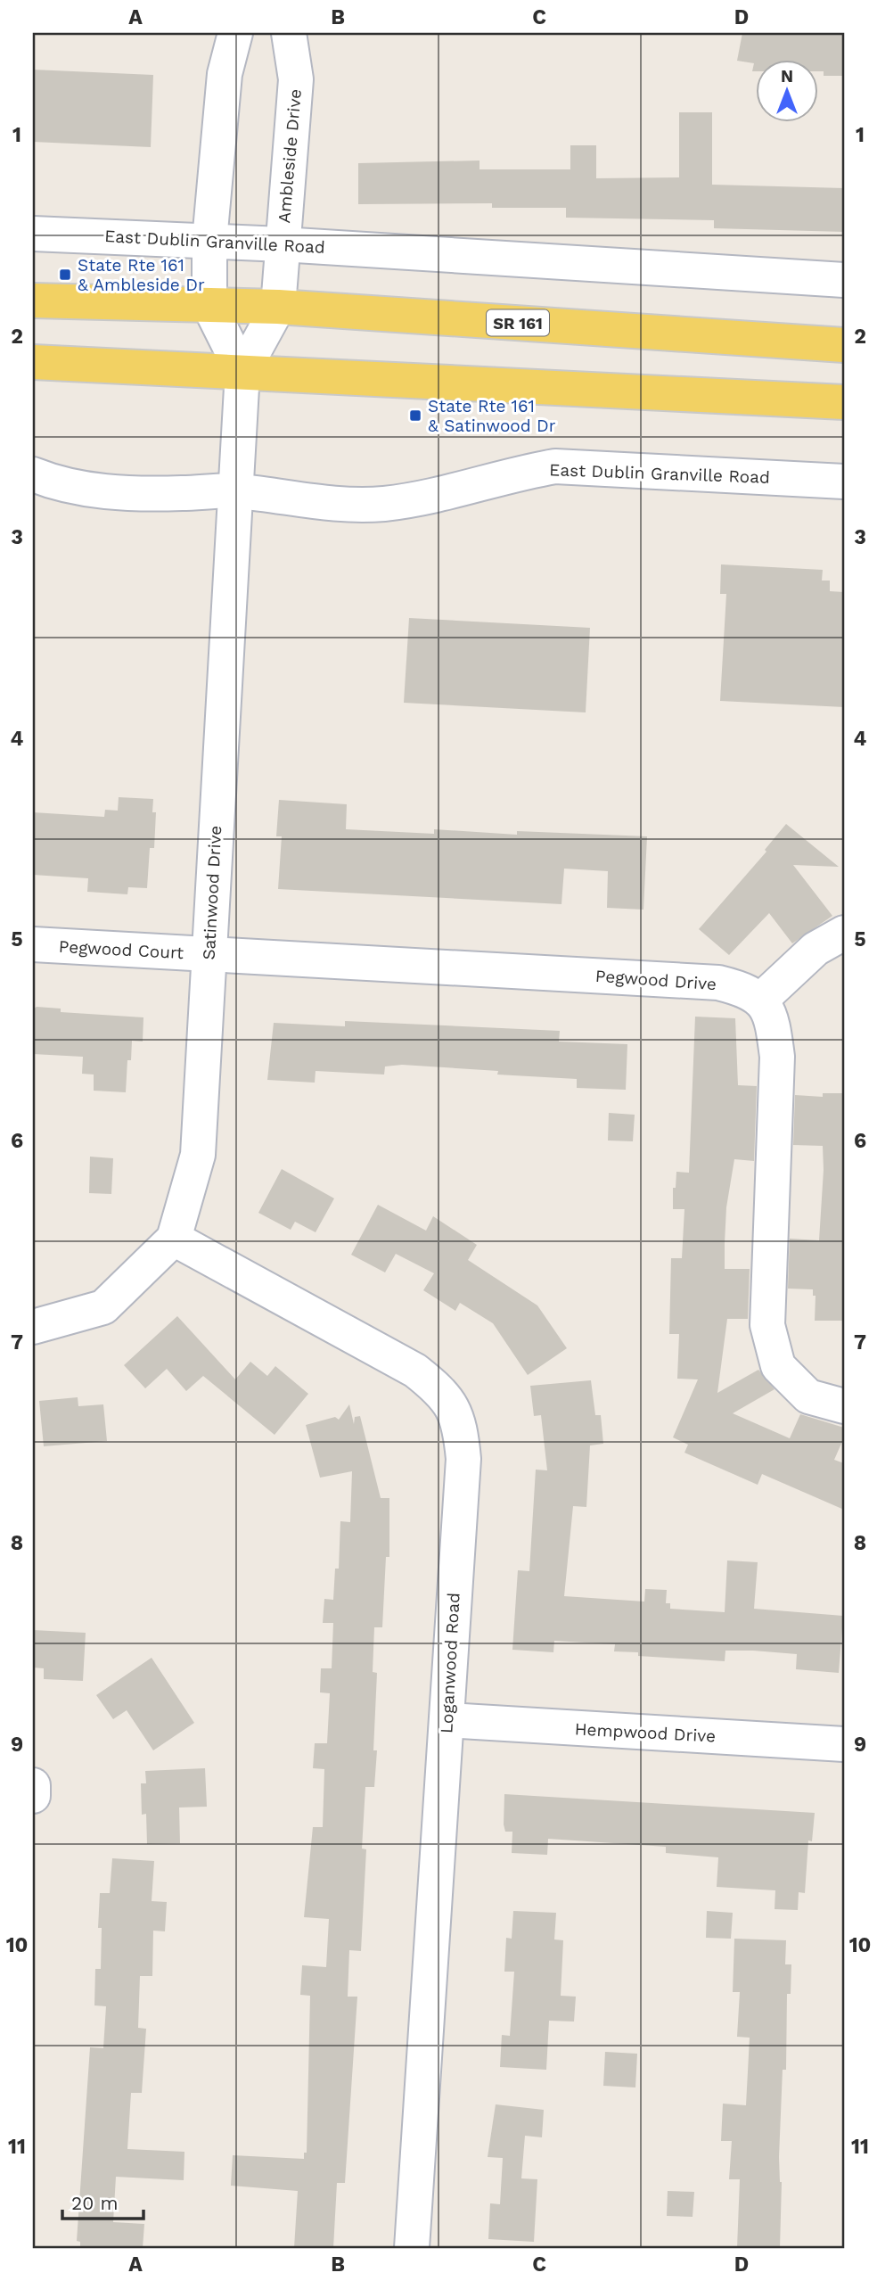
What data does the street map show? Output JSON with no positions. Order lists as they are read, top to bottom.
{
  "streets": {
    "main road": ["SR 161"],
    "street": [
      "Ambleside Drive",
      "East Dublin Granville Road",
      "Satinwood Drive",
      "Pegwood Court",
      "Pegwood Drive",
      "Loganwood Road",
      "Hempwood Drive"
    ]
  },
  "crossings": [
    ["Ambleside Drive", "East Dublin Granville Road"],
    ["Ambleside Drive", "SR 161"],
    ["Ambleside Drive", "Satinwood Drive"],
    ["East Dublin Granville Road", "Satinwood Drive"],
    ["Satinwood Drive", "Pegwood Court"],
    ["Satinwood Drive", "Pegwood Drive"],
    ["Satinwood Drive", "Loganwood Road"],
    ["Pegwood Court", "Pegwood Drive"],
    ["Loganwood Road", "Hempwood Drive"]
  ],
  "places": {
    "transit": ["State Rte 161 & Ambleside Dr", "State Rte 161 & Satinwood Dr"]
  },
  "scale_bar": "20 m",
  "north": "top",
  "grid": {
    "columns": [
      "A",
      "B",
      "C",
      "D"
    ],
    "rows": [
      "1",
      "2",
      "3",
      "4",
      "5",
      "6",
      "7",
      "8",
      "9",
      "10",
      "11"
    ]
  }
}
